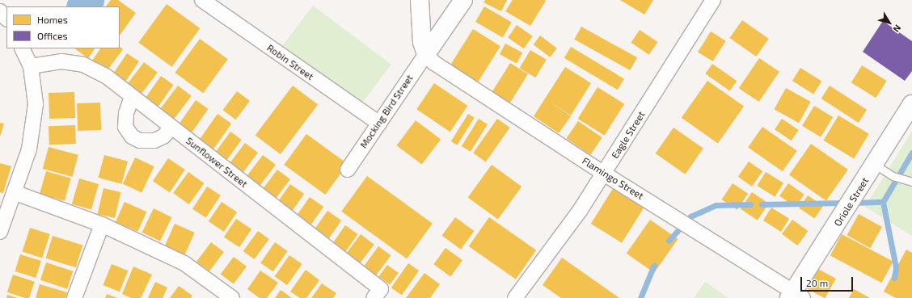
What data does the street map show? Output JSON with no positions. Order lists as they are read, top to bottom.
{
  "streets": {
    "street": [
      "Robin Street",
      "Mocking Bird Street",
      "Eagle Street",
      "Sunflower Street",
      "Flamingo Street",
      "Oriole Street"
    ]
  },
  "crossings": [
    ["Robin Street", "Mocking Bird Street"],
    ["Mocking Bird Street", "Flamingo Street"],
    ["Eagle Street", "Flamingo Street"],
    ["Flamingo Street", "Oriole Street"]
  ],
  "legend": ["Homes", "Offices"],
  "scale_bar": "20 m",
  "north": "bottom right"
}
